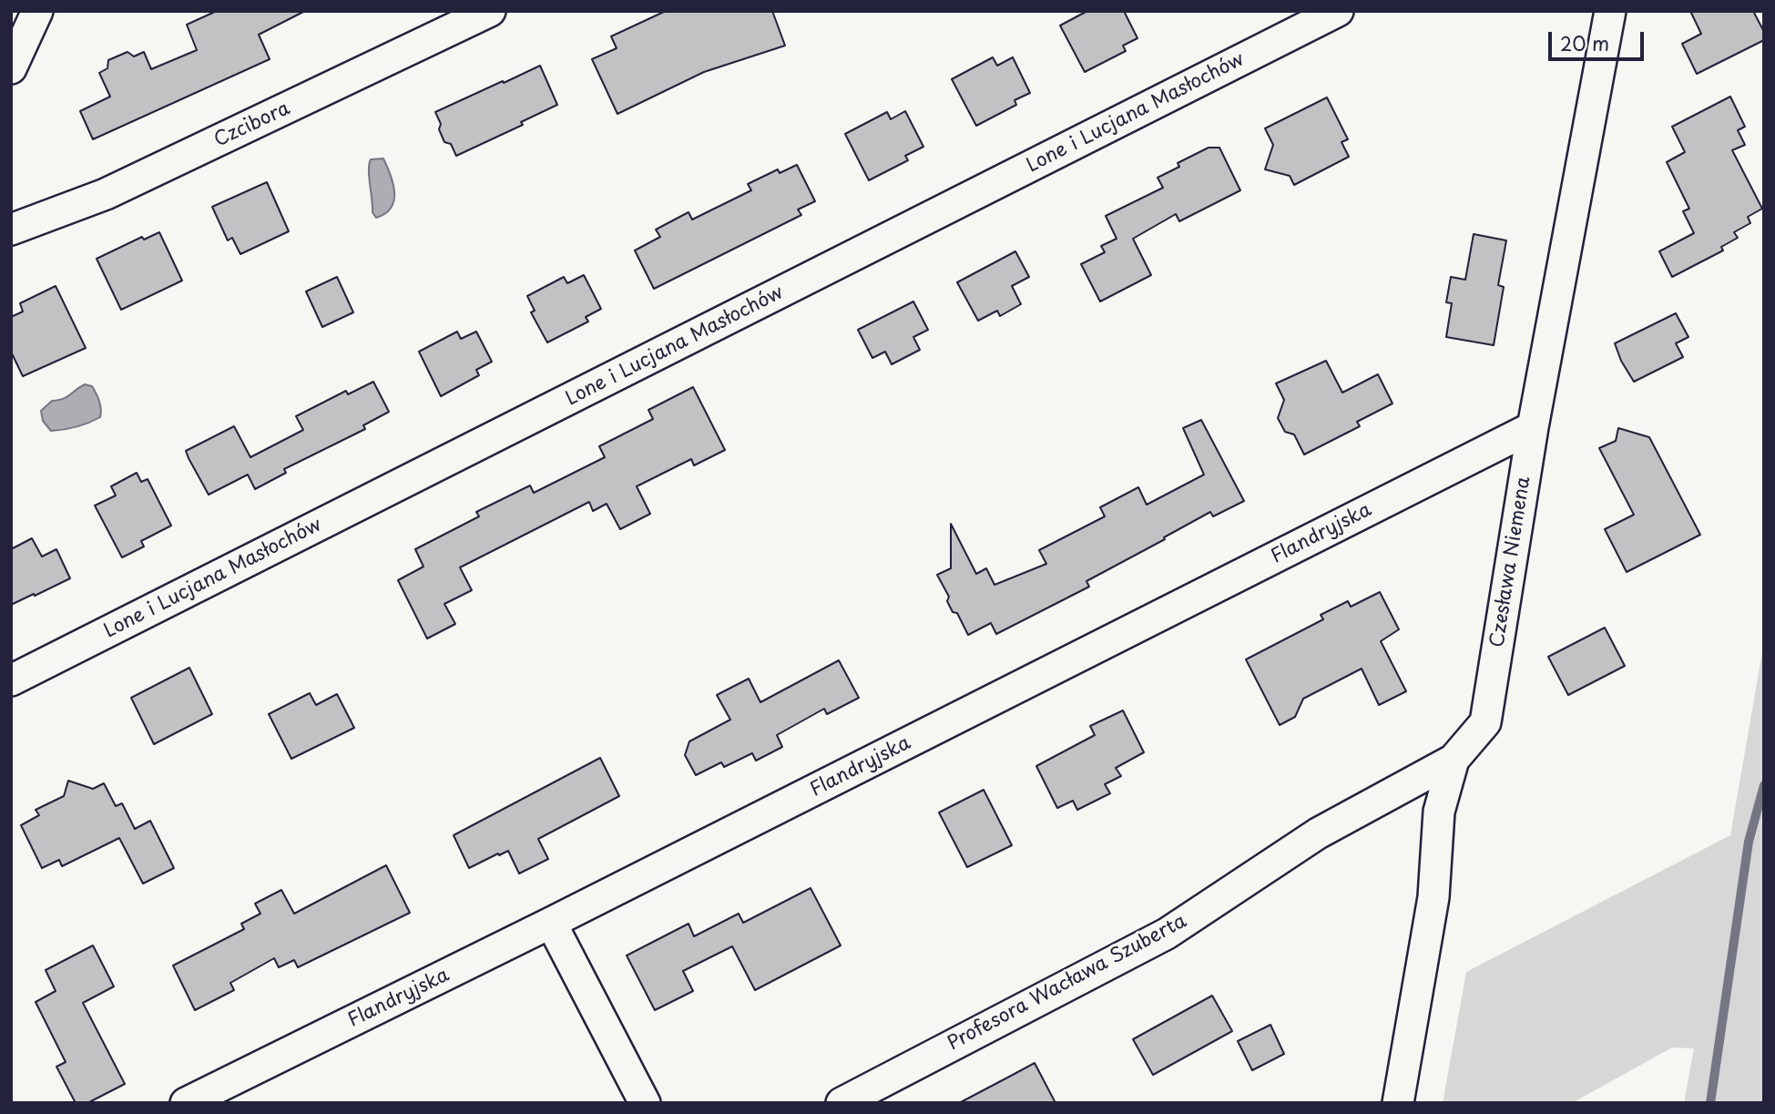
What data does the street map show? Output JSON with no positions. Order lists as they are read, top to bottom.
{
  "streets": {
    "street": [
      "Lone i Lucjana Masłochów",
      "Czcibora",
      "Flandryjska",
      "Czesława Niemena",
      "Profesora Wacława Szuberta"
    ]
  },
  "crossings": [
    ["Flandryjska", "Czesława Niemena"],
    ["Czesława Niemena", "Profesora Wacława Szuberta"]
  ],
  "scale_bar": "20 m"
}
